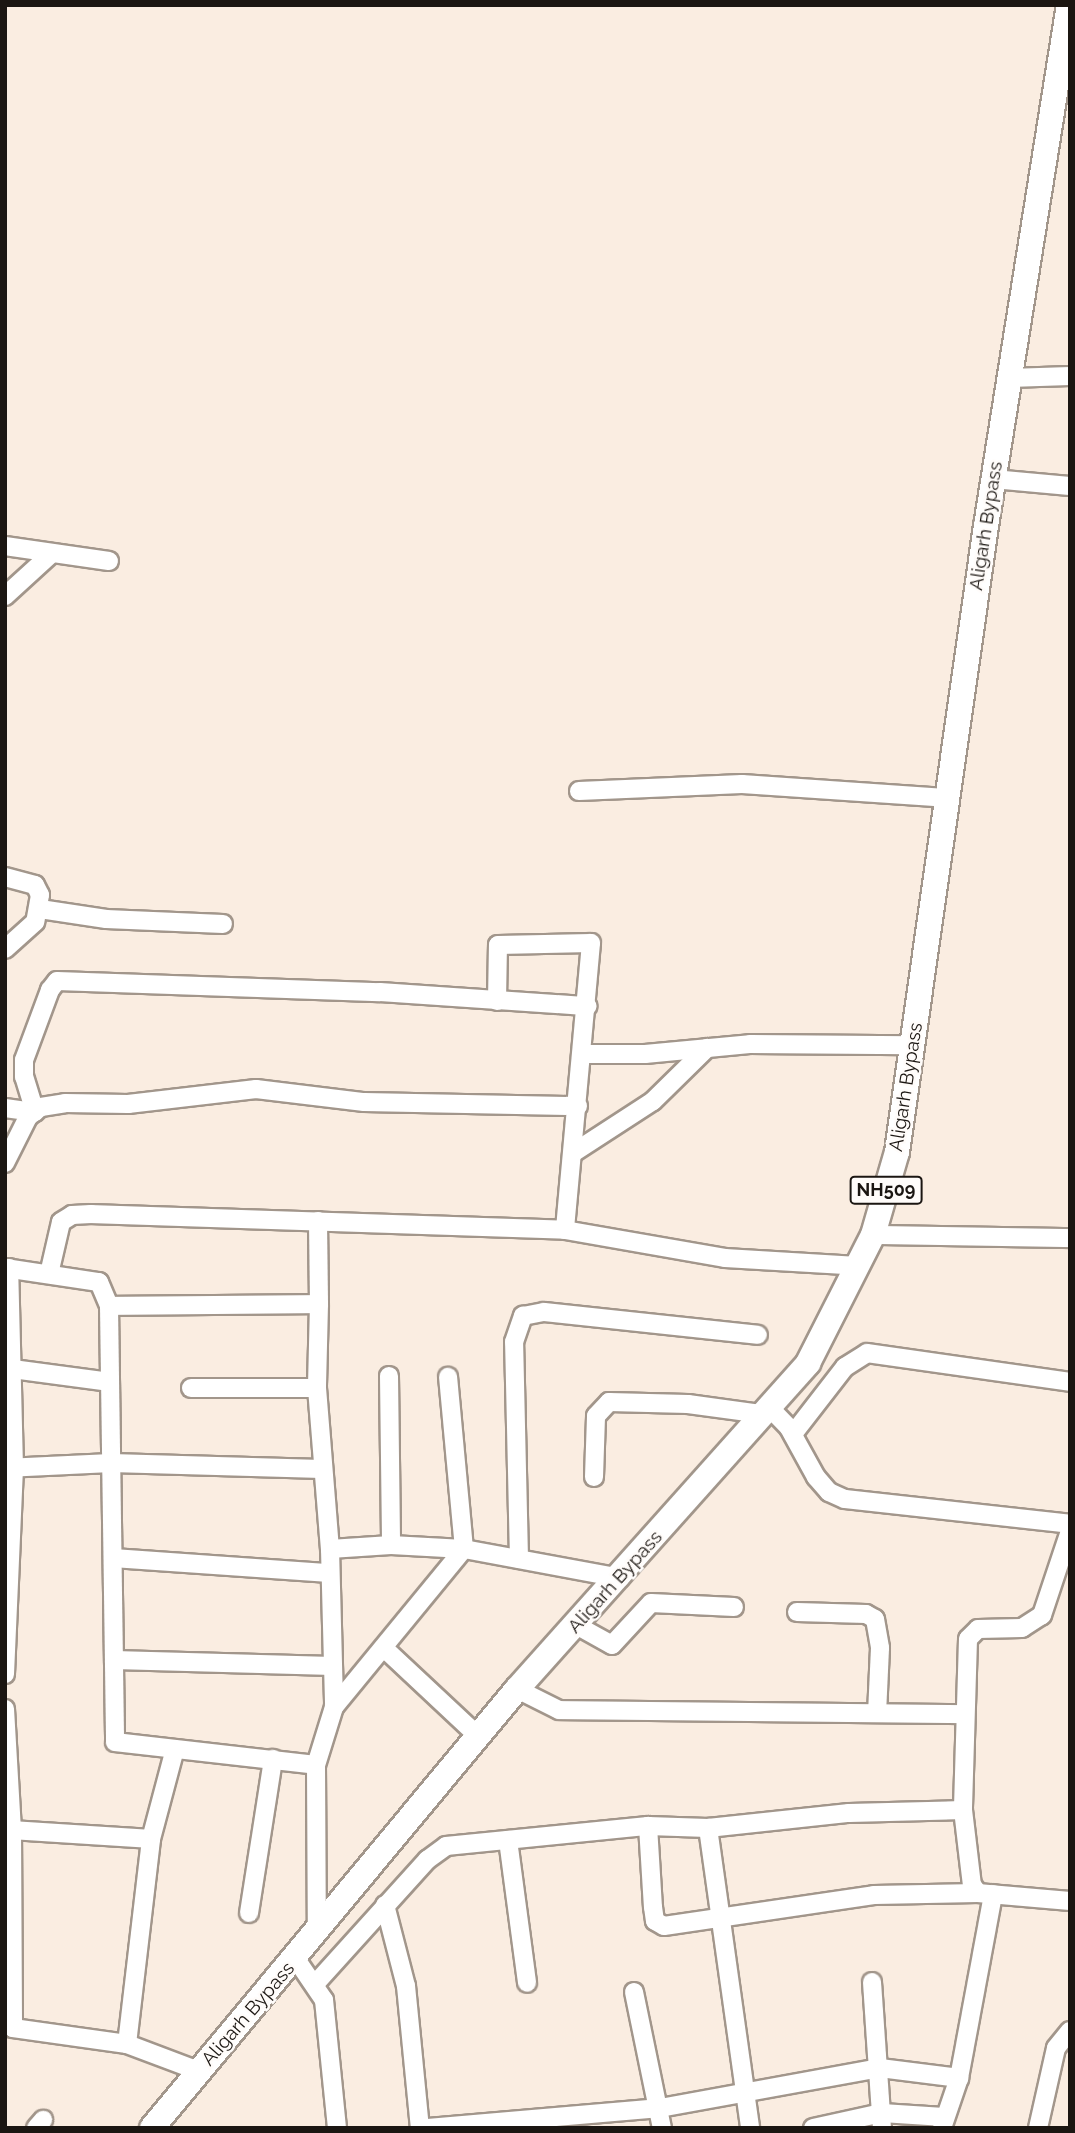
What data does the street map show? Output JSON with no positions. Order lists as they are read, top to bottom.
{
  "streets": {
    "highway": ["Aligarh Bypass", "NH509"]
  }
}
